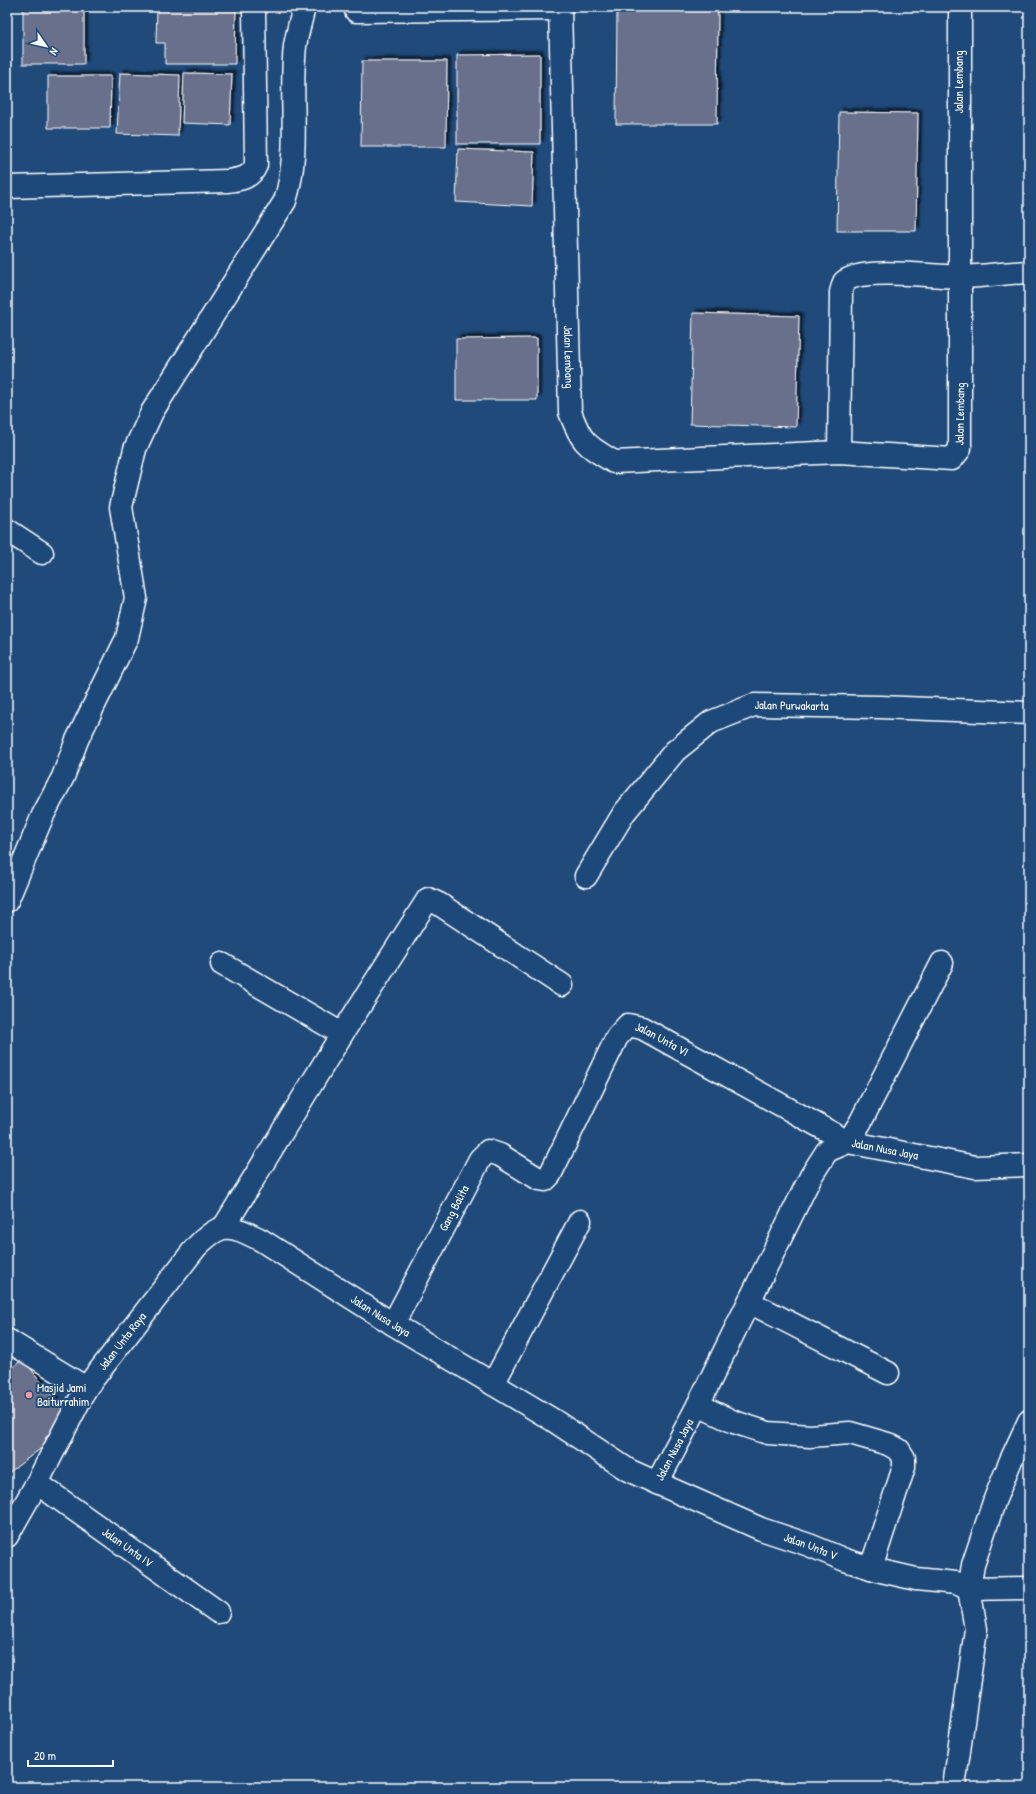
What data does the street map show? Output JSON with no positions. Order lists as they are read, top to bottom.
{
  "streets": {
    "street": [
      "Jalan Lembang",
      "Jalan Purwakarta",
      "Jalan Unta VI",
      "Jalan Nusa Jaya",
      "Gang Balita",
      "Jalan Unta Raya",
      "Jalan Unta IV",
      "Jalan Unta V"
    ]
  },
  "crossings": [
    ["Jalan Unta VI", "Jalan Nusa Jaya"],
    ["Jalan Unta VI", "Gang Balita"],
    ["Jalan Nusa Jaya", "Gang Balita"],
    ["Jalan Nusa Jaya", "Jalan Unta Raya"],
    ["Jalan Nusa Jaya", "Jalan Unta V"],
    ["Jalan Unta Raya", "Jalan Unta IV"]
  ],
  "places": ["Masjid Jami Baiturrahim"],
  "scale_bar": "20 m",
  "north": "bottom right"
}
